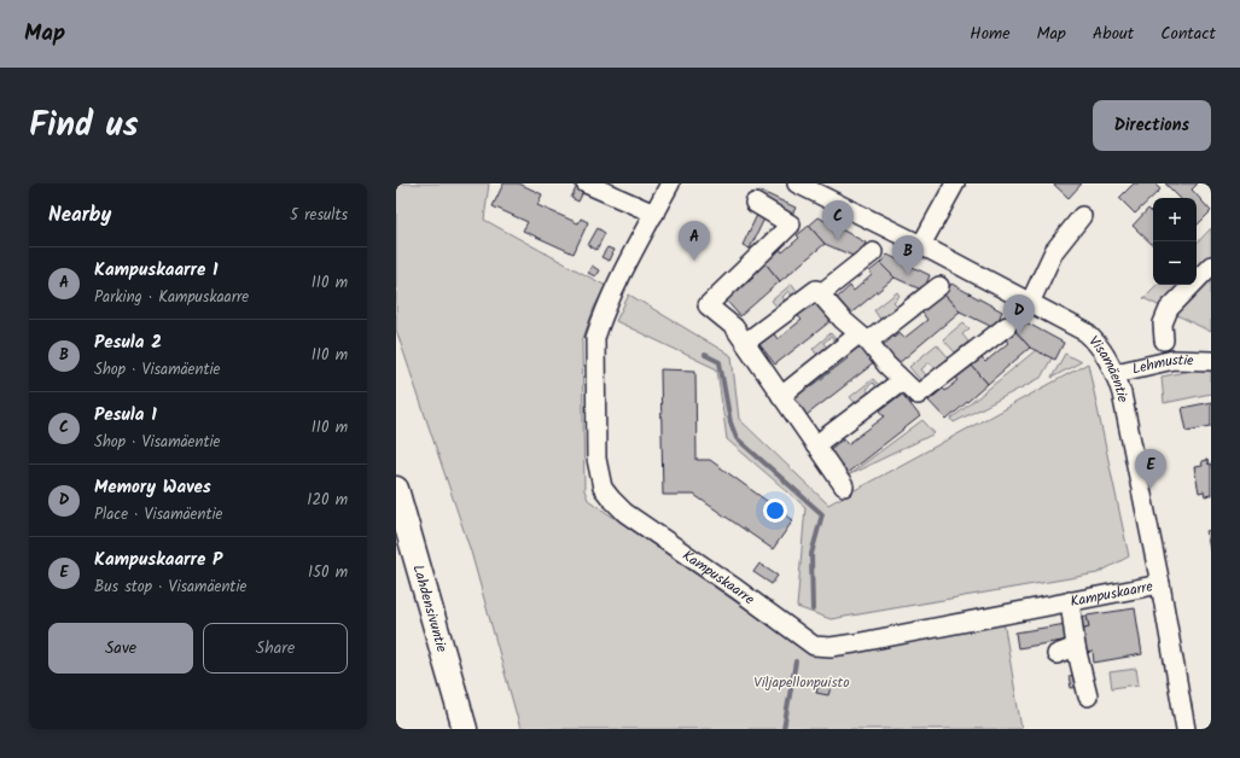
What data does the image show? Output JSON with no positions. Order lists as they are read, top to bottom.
{
  "streets": {
    "main road": ["Lahdensivuntie"],
    "street": ["Lehmustie", "Visamäentie", "Kampuskaarre"]
  },
  "crossings": [
    ["Lehmustie", "Visamäentie"],
    ["Visamäentie", "Kampuskaarre"]
  ],
  "parks": ["Viljapellonpuisto"],
  "page": {
    "header": "Map",
    "nav": [
      "Home",
      "Map",
      "About",
      "Contact"
    ],
    "title": "Find us",
    "buttons": [
      "Directions",
      ["Save", "Share"]
    ],
    "heading": ["Nearby", "5 results"],
    "map_buttons": ["+", "−"],
    "pins": [
      "C",
      "A",
      "B",
      "D",
      "E"
    ],
    "list": [
      {
        "mark": "A",
        "name": "Kampuskaarre 1",
        "note": "Parking · Kampuskaarre",
        "value": "110 m"
      },
      {
        "mark": "B",
        "name": "Pesula 2",
        "note": "Shop · Visamäentie",
        "value": "110 m"
      },
      {
        "mark": "C",
        "name": "Pesula 1",
        "note": "Shop · Visamäentie",
        "value": "110 m"
      },
      {
        "mark": "D",
        "name": "Memory Waves",
        "note": "Place · Visamäentie",
        "value": "120 m"
      },
      {
        "mark": "E",
        "name": "Kampuskaarre P",
        "note": "Bus stop · Visamäentie",
        "value": "150 m"
      }
    ]
  }
}
